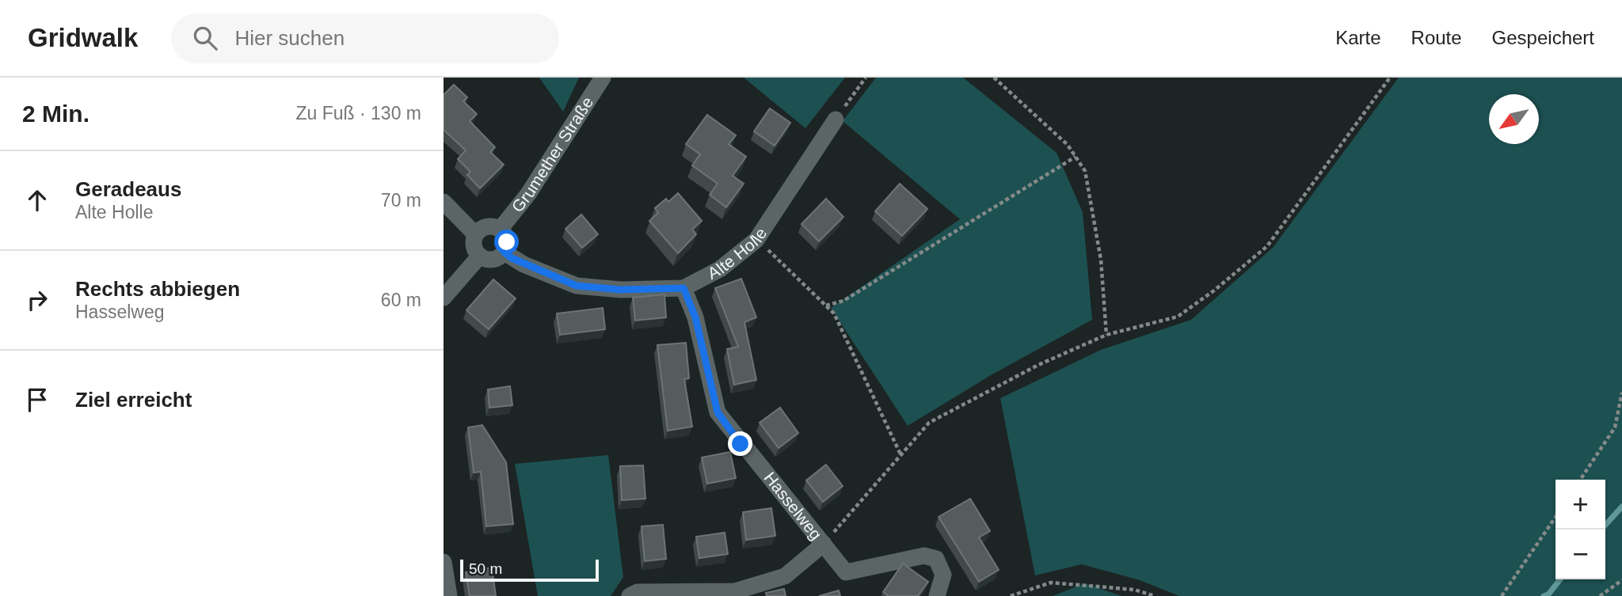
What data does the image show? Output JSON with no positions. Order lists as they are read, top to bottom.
{
  "streets": {
    "street": ["Grumether Straße", "Alte Holle", "Hasselweg"]
  },
  "crossings": [
    ["Grumether Straße", "Alte Holle"],
    ["Alte Holle", "Hasselweg"]
  ],
  "scale_bar": "50 m",
  "north": "bottom left",
  "page": {
    "header": "Gridwalk",
    "search": "Hier suchen",
    "nav": ["Karte", "Route", "Gespeichert"],
    "heading": ["2 Min.", "Zu Fuß · 130 m"],
    "list": [
      ["Geradeaus", "Alte Holle", "70 m"],
      ["Rechts abbiegen", "Hasselweg", "60 m"],
      "Ziel erreicht"
    ],
    "map_buttons": ["+", "−"],
    "scale": "50 m"
  }
}
